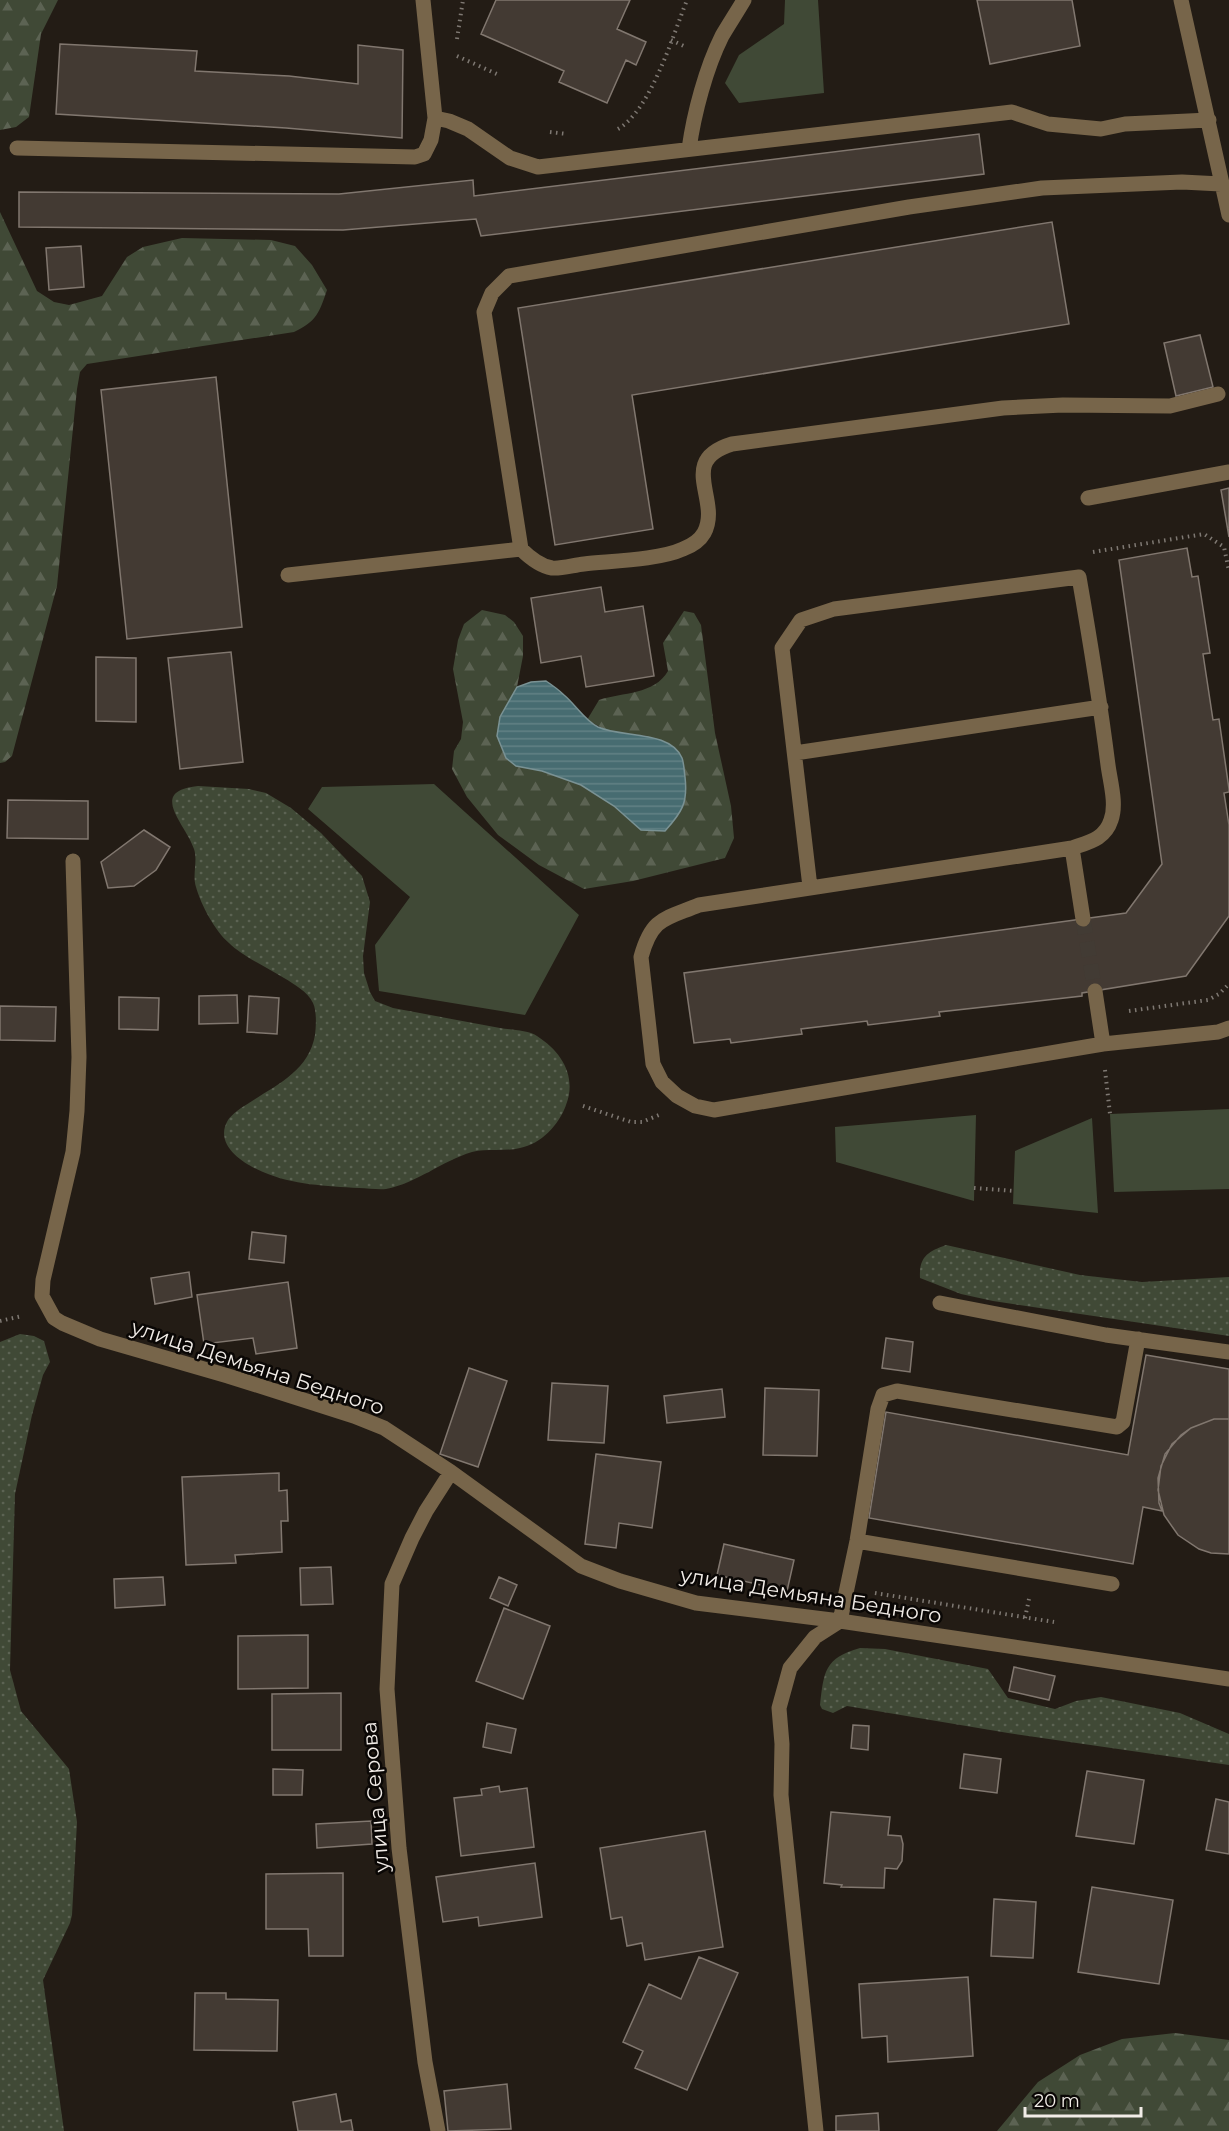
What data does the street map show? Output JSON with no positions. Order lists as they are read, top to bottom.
{
  "streets": {
    "street": ["улица Демьяна Бедного", "улица Серова"]
  },
  "crossings": [
    ["улица Демьяна Бедного", "улица Серова"]
  ],
  "scale_bar": "20 m"
}
